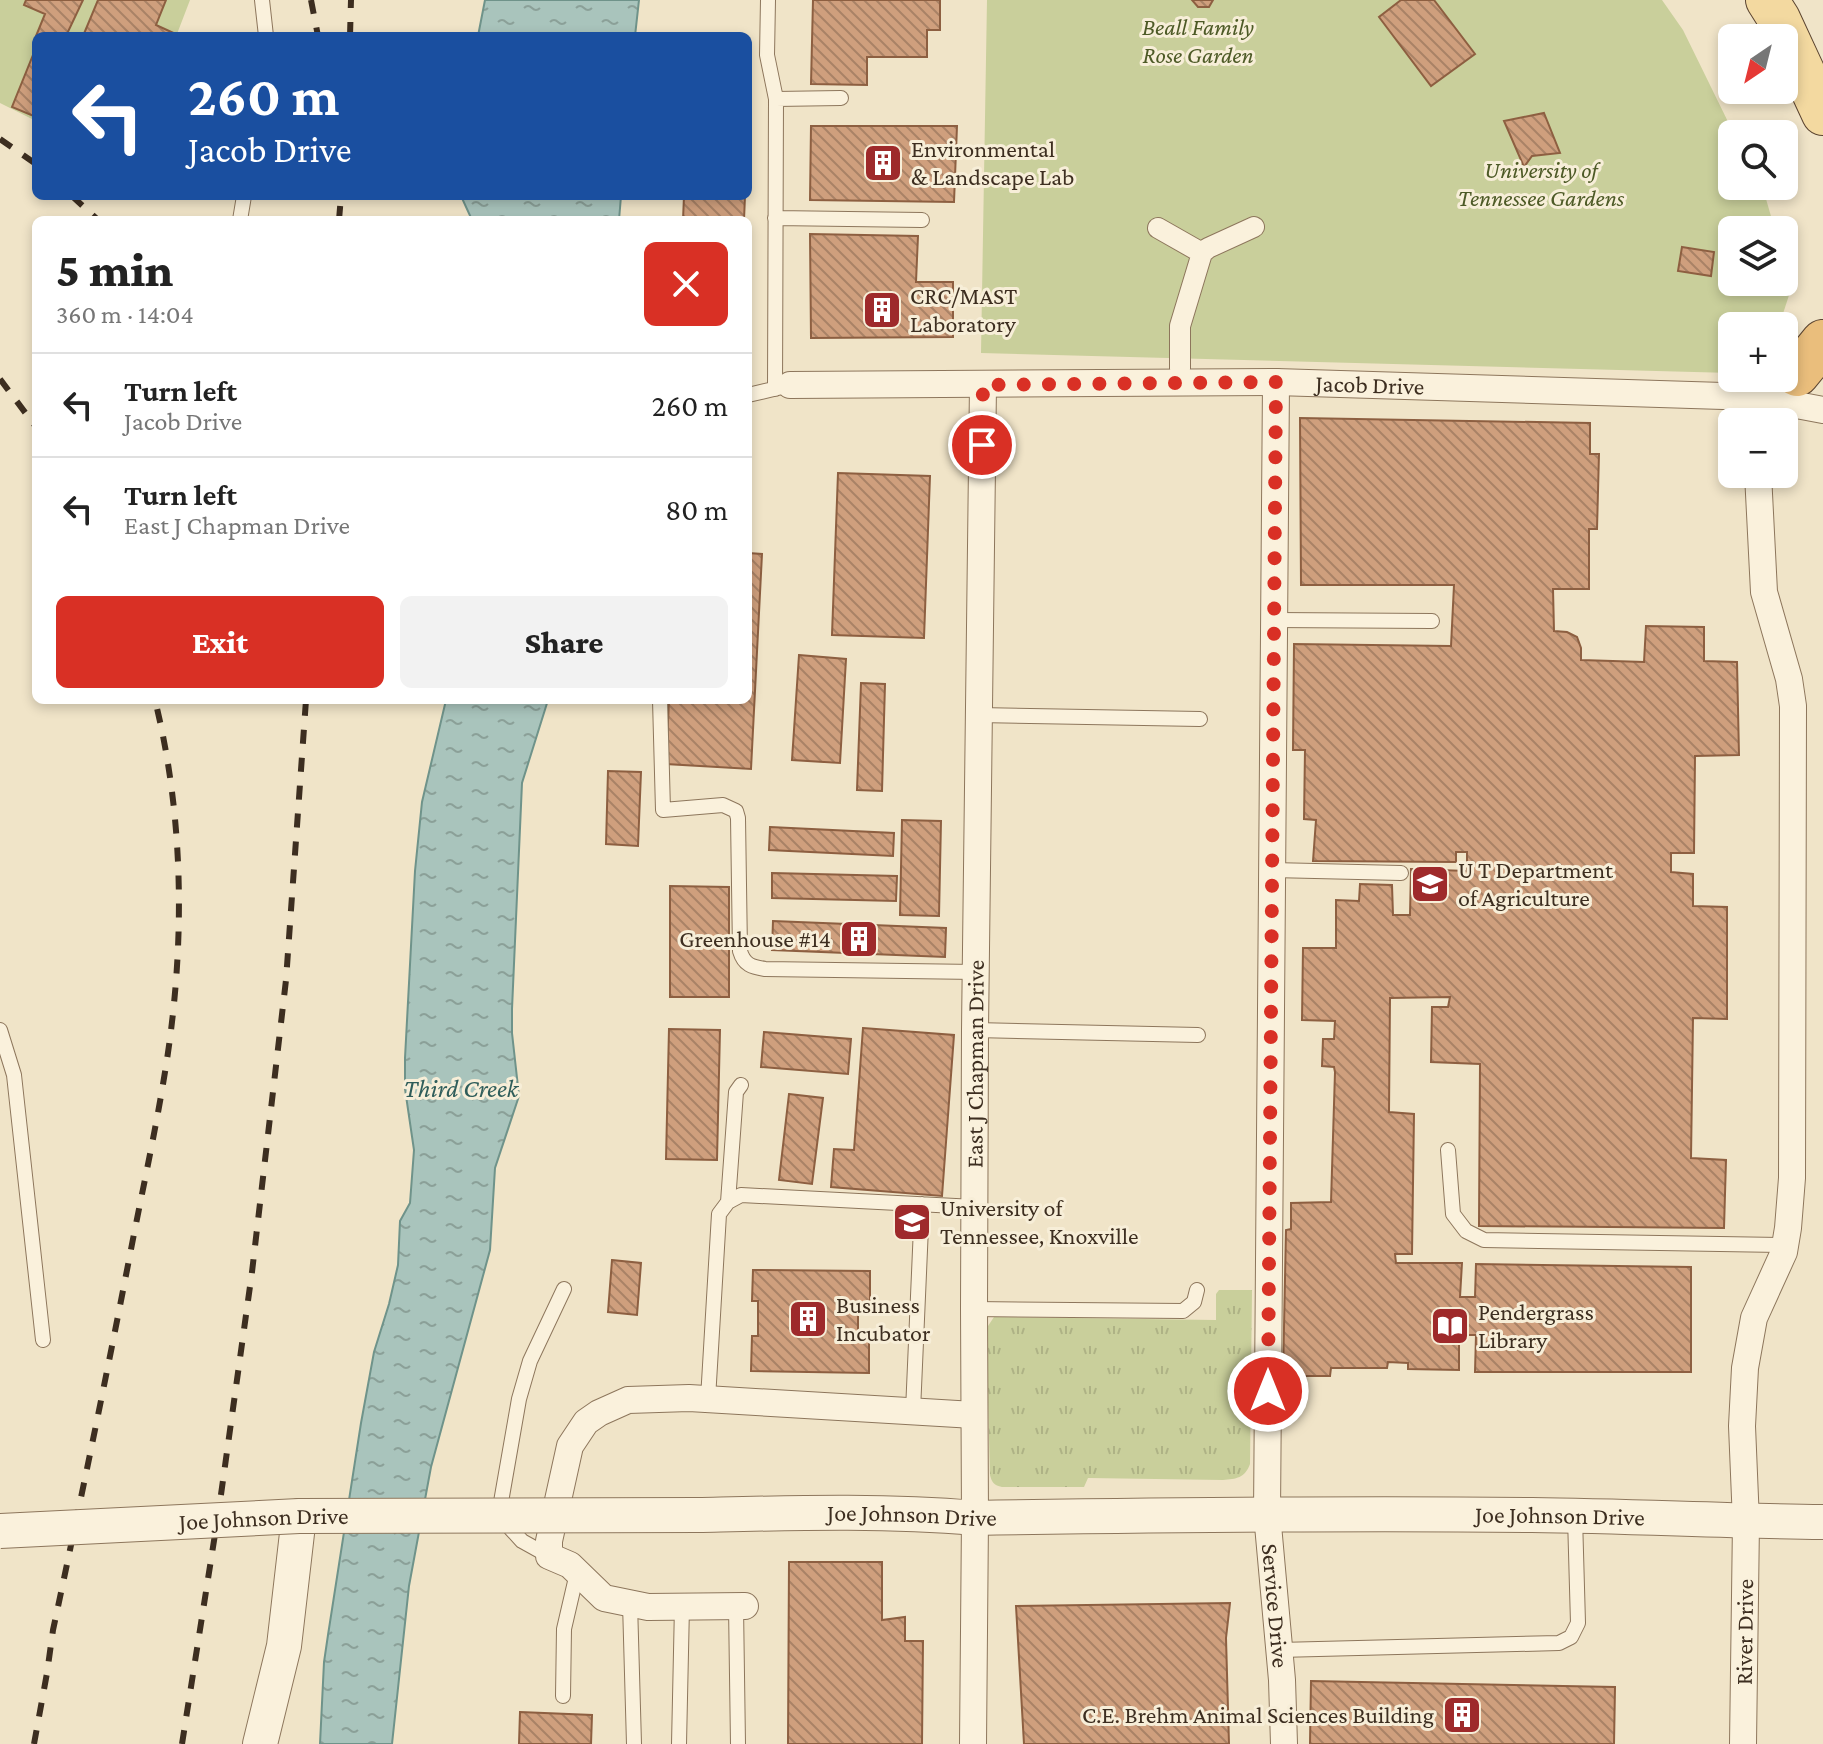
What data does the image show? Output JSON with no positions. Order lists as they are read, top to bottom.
{
  "streets": {
    "street": [
      "Jacob Drive",
      "East J Chapman Drive",
      "Joe Johnson Drive",
      "Service Drive",
      "River Drive"
    ]
  },
  "crossings": [
    ["Jacob Drive", "East J Chapman Drive"],
    ["Jacob Drive", "Service Drive"],
    ["East J Chapman Drive", "Joe Johnson Drive"],
    ["Joe Johnson Drive", "Service Drive"],
    ["Joe Johnson Drive", "River Drive"]
  ],
  "water": ["Third Creek"],
  "parks": ["Beall Family Rose Garden", "University of Tennessee Gardens"],
  "places": {
    "building": [
      "Environmental & Landscape Lab",
      "CRC/MAST Laboratory",
      "Greenhouse #14",
      "Business Incubator",
      "C.E. Brehm Animal Sciences Building"
    ],
    "school or university": ["U T Department of Agriculture", "University of Tennessee, Knoxville"],
    "library": ["Pendergrass Library"]
  },
  "north": "bottom left",
  "page": {
    "map_buttons": ["+", "−"],
    "turn": ["260 m", "Jacob Drive"],
    "heading": ["5 min", "360 m · 14:04"],
    "list": [
      {
        "name": "Turn left",
        "note": "Jacob Drive",
        "value": "260 m"
      },
      {
        "name": "Turn left",
        "note": "East J Chapman Drive",
        "value": "80 m"
      }
    ],
    "buttons": ["Exit", "Share"]
  }
}
